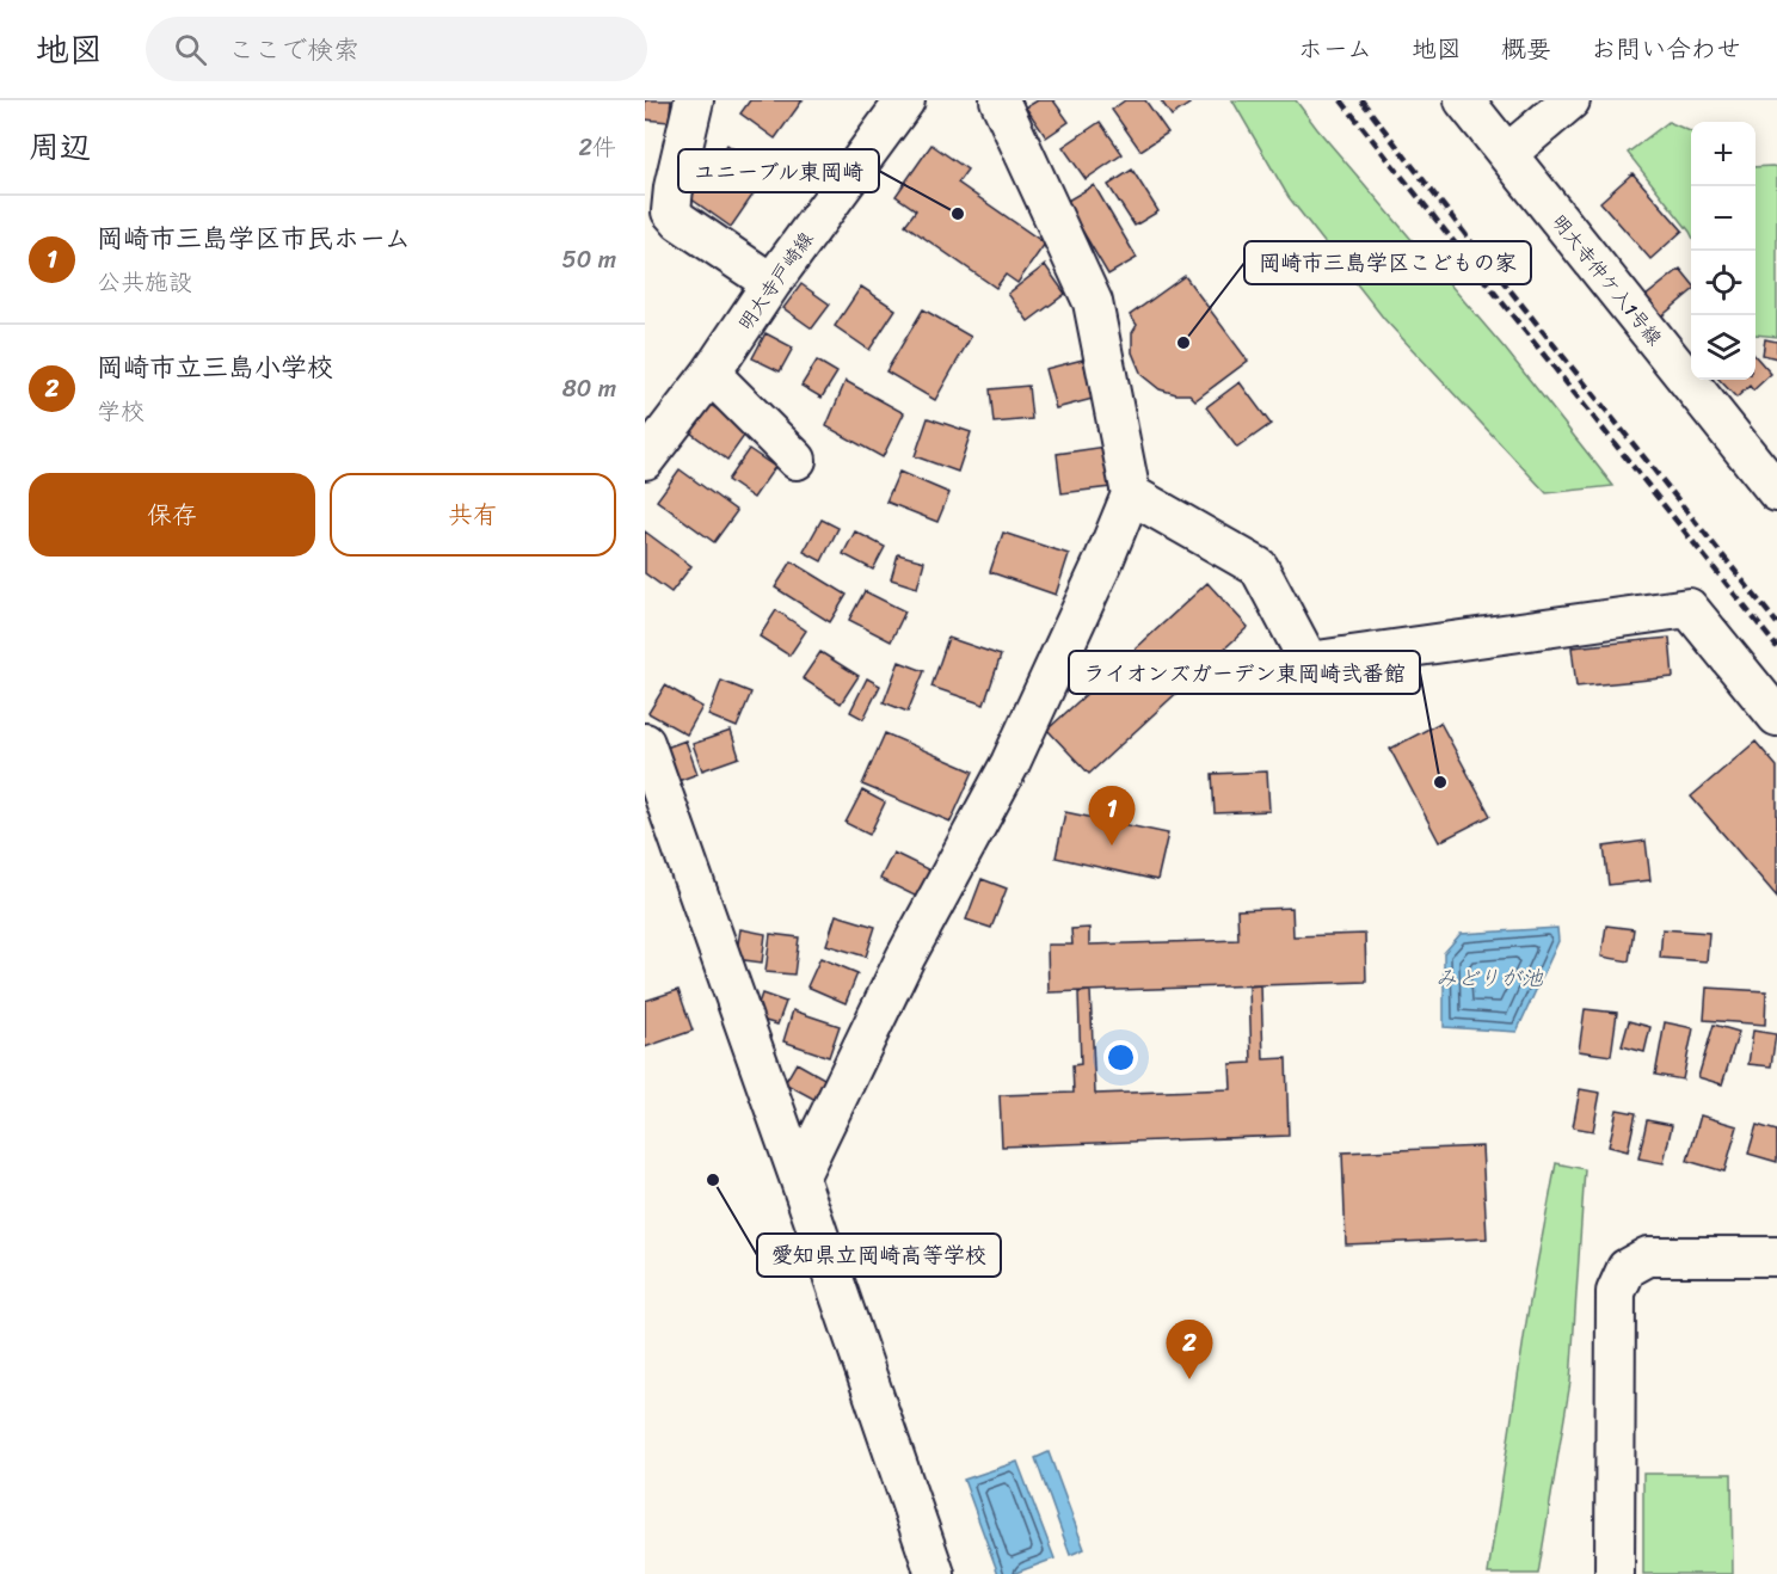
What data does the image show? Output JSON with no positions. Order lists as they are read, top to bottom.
{
  "streets": {
    "street": ["明大寺仲ケ入1号線", "明大寺戸崎線"]
  },
  "water": ["みどりが池"],
  "places": [
    "ユニーブル東岡崎",
    "岡崎市三島学区こどもの家",
    "ライオンズガーデン東岡崎弐番館",
    "愛知県立岡崎高等学校"
  ],
  "page": {
    "header": "地図",
    "search": "ここで検索",
    "nav": [
      "ホーム",
      "地図",
      "概要",
      "お問い合わせ"
    ],
    "heading": ["周辺", "2件"],
    "map_buttons": ["+", "−"],
    "list": [
      {
        "mark": "1",
        "name": "岡崎市三島学区市民ホーム",
        "note": "公共施設",
        "value": "50 m"
      },
      {
        "mark": "2",
        "name": "岡崎市立三島小学校",
        "note": "学校",
        "value": "80 m"
      }
    ],
    "buttons": ["保存", "共有"],
    "pins": ["1", "2"]
  }
}
